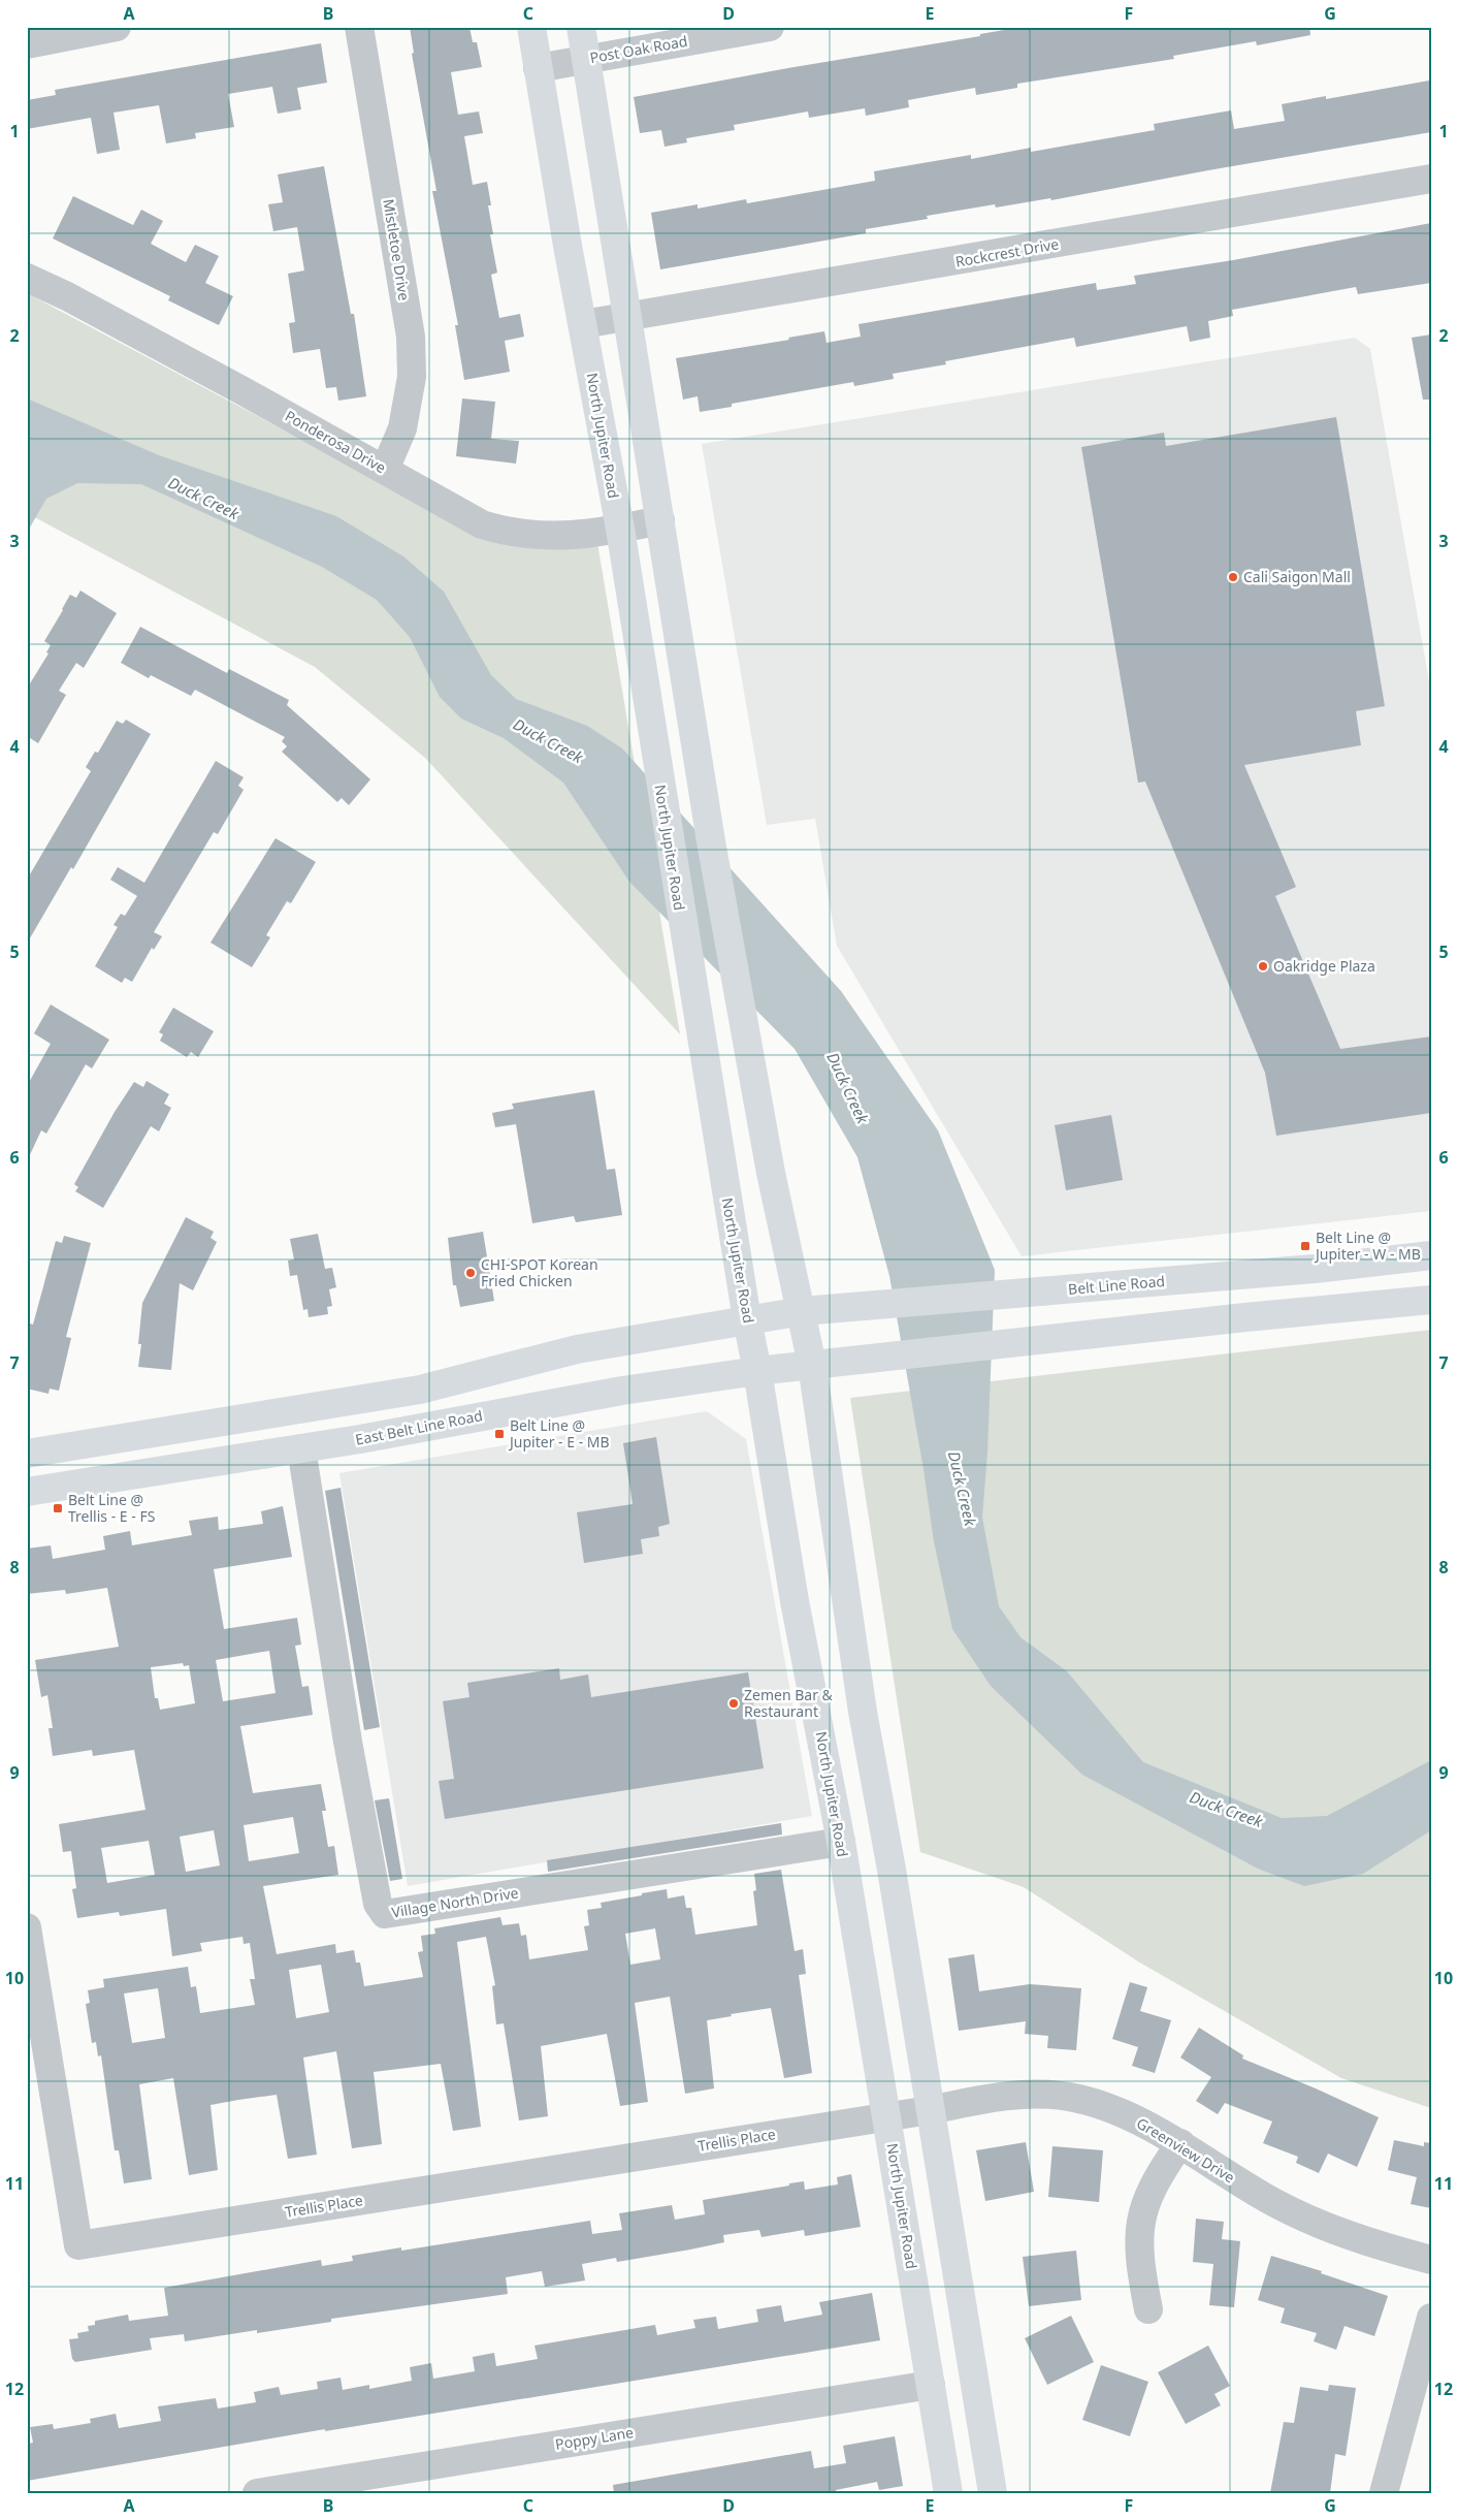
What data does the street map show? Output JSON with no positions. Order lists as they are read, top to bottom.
{
  "streets": {
    "main road": ["North Jupiter Road", "Belt Line Road", "East Belt Line Road"],
    "street": [
      "Post Oak Road",
      "Mistletoe Drive",
      "Rockcrest Drive",
      "Ponderosa Drive",
      "Village North Drive",
      "Trellis Place",
      "Greenview Drive",
      "Poppy Lane"
    ]
  },
  "crossings": [
    ["Post Oak Road", "North Jupiter Road"],
    ["Mistletoe Drive", "Ponderosa Drive"],
    ["Rockcrest Drive", "North Jupiter Road"],
    ["North Jupiter Road", "Ponderosa Drive"],
    ["North Jupiter Road", "East Belt Line Road"],
    ["North Jupiter Road", "Village North Drive"],
    ["North Jupiter Road", "Trellis Place"],
    ["North Jupiter Road", "Greenview Drive"],
    ["North Jupiter Road", "Poppy Lane"],
    ["East Belt Line Road", "Village North Drive"],
    ["Trellis Place", "Greenview Drive"]
  ],
  "water": ["Duck Creek"],
  "places": {
    "other": [
      "Cali Saigon Mall",
      "Oakridge Plaza",
      "CHI-SPOT Korean Fried Chicken",
      "Zemen Bar & Restaurant"
    ],
    "transit": ["Belt Line @ Jupiter - W - MB", "Belt Line @ Jupiter - E - MB", "Belt Line @ Trellis - E - FS"]
  },
  "grid": {
    "columns": [
      "A",
      "B",
      "C",
      "D",
      "E",
      "F",
      "G"
    ],
    "rows": [
      "1",
      "2",
      "3",
      "4",
      "5",
      "6",
      "7",
      "8",
      "9",
      "10",
      "11",
      "12"
    ]
  }
}
